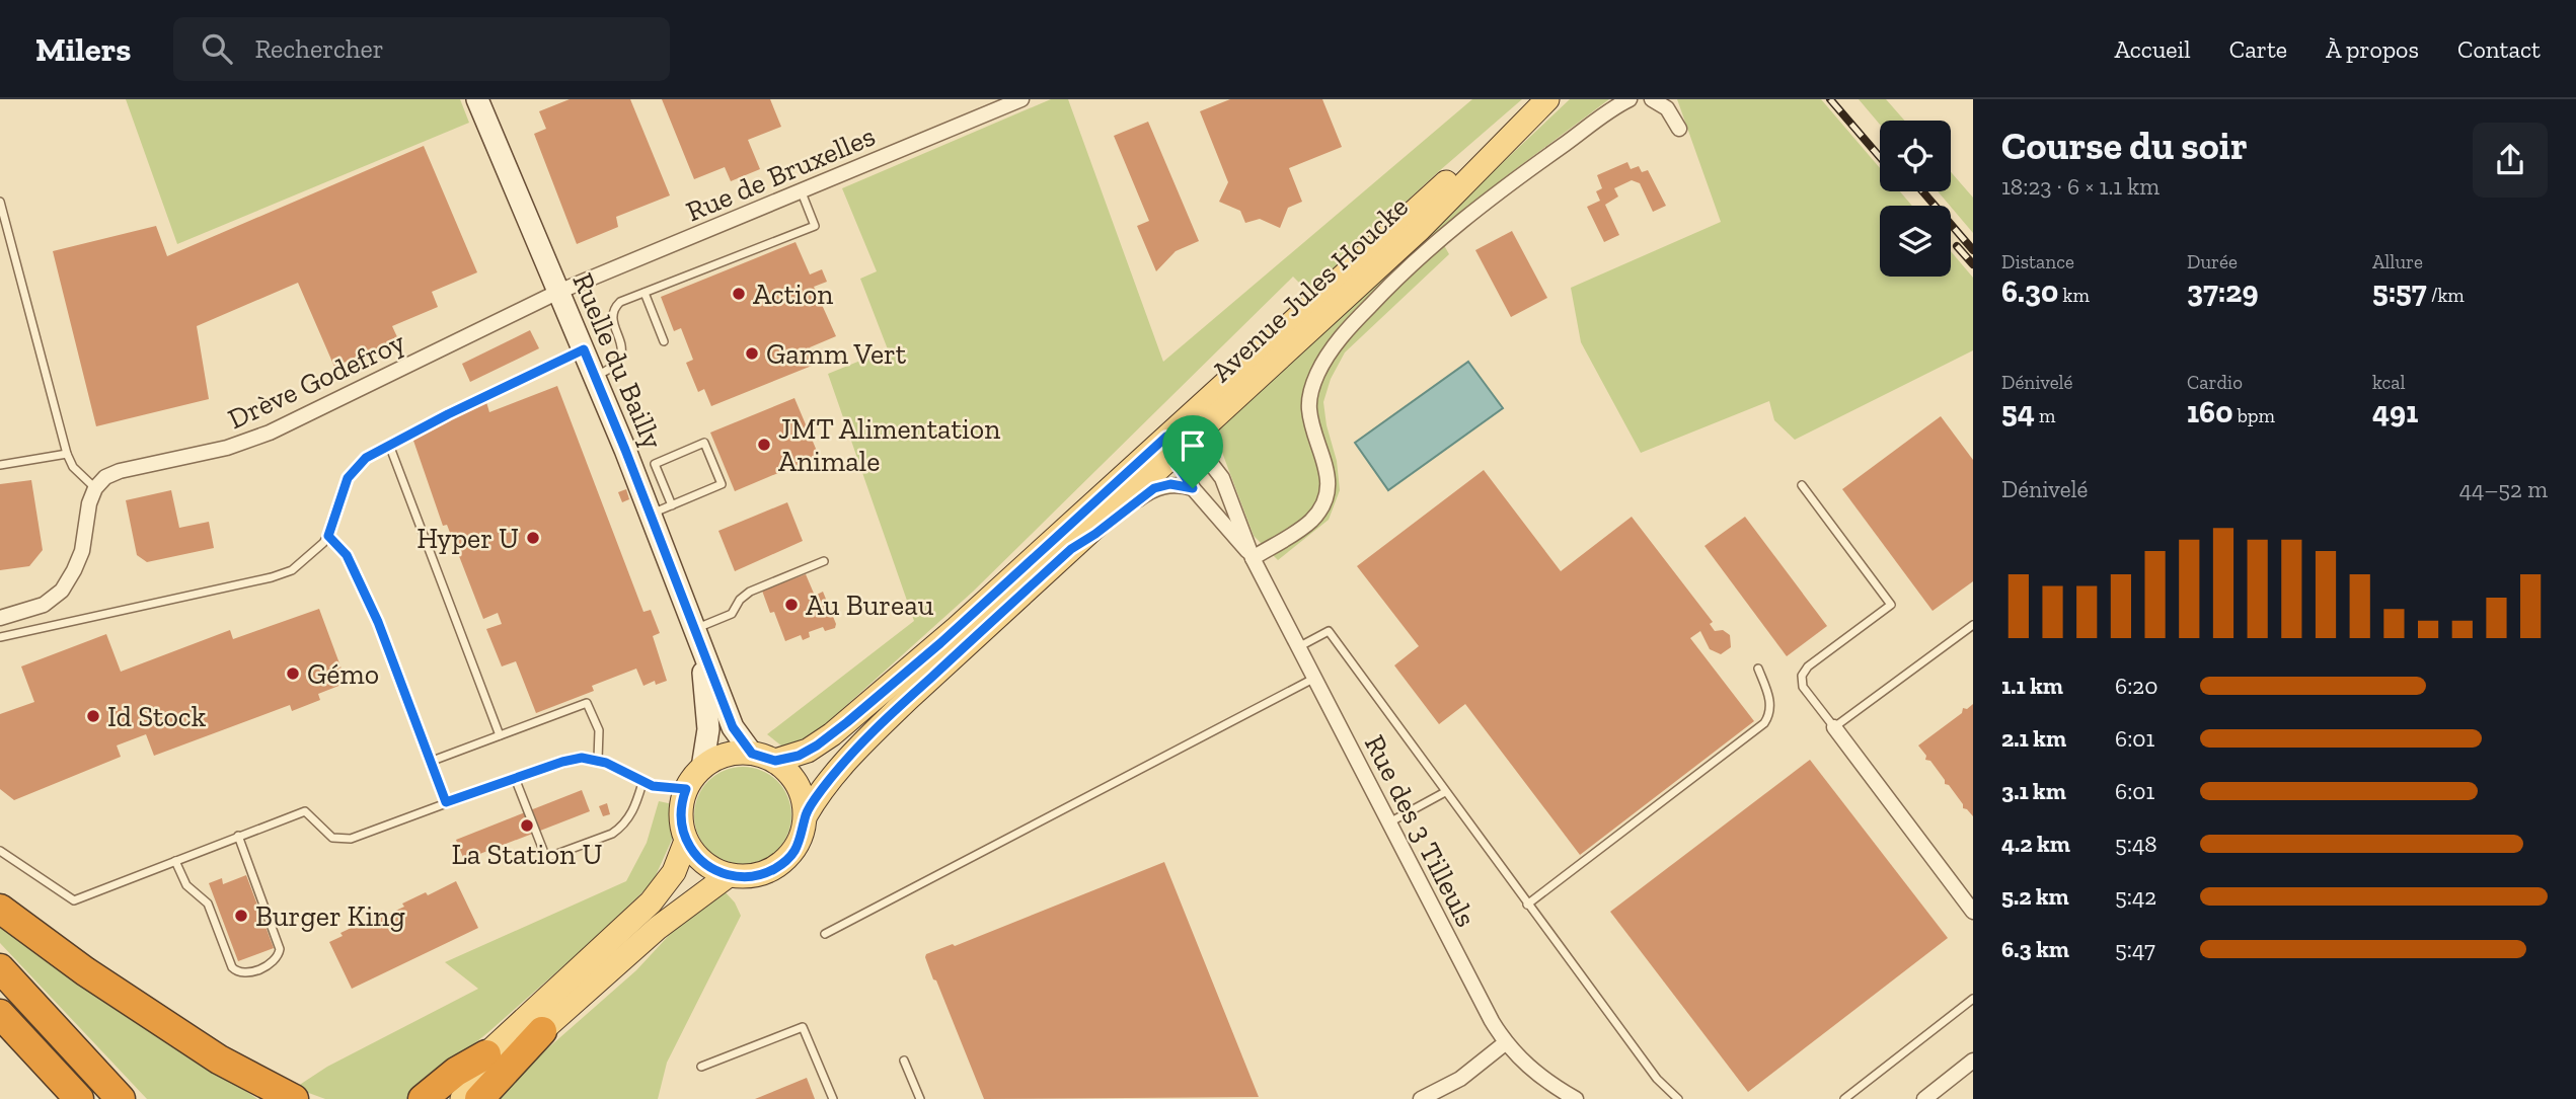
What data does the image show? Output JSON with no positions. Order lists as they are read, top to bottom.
{
  "streets": {
    "main road": ["Avenue Jules Houcke"],
    "street": [
      "Rue de Bruxelles",
      "Ruelle du Bailly",
      "Drève Godefroy",
      "Rue des 3 Tilleuls"
    ]
  },
  "crossings": [
    ["Rue de Bruxelles", "Ruelle du Bailly"],
    ["Rue de Bruxelles", "Drève Godefroy"],
    ["Avenue Jules Houcke", "Ruelle du Bailly"],
    ["Avenue Jules Houcke", "Rue des 3 Tilleuls"],
    ["Ruelle du Bailly", "Drève Godefroy"]
  ],
  "places": [
    "Action",
    "Gamm Vert",
    "JMT Alimentation Animale",
    "Hyper U",
    "Au Bureau",
    "Gémo",
    "Id Stock",
    "La Station U",
    "Burger King"
  ],
  "page": {
    "header": "Milers",
    "search": "Rechercher",
    "nav": [
      "Accueil",
      "Carte",
      "À propos",
      "Contact"
    ],
    "heading": ["Course du soir", "18:23 · 6 × 1.1 km"],
    "stats": [
      ["Distance", "6.30 km"],
      ["Durée", "37:29"],
      ["Allure", "5:57 /km"],
      ["Dénivelé", "54 m"],
      ["Cardio", "160 bpm"],
      ["kcal", "491"]
    ],
    "chart": ["Dénivelé", "44–52 m"],
    "list": [
      {
        "name": "1.1 km",
        "note": "6:20"
      },
      {
        "name": "2.1 km",
        "note": "6:01"
      },
      {
        "name": "3.1 km",
        "note": "6:01"
      },
      {
        "name": "4.2 km",
        "note": "5:48"
      },
      {
        "name": "5.2 km",
        "note": "5:42"
      },
      {
        "name": "6.3 km",
        "note": "5:47"
      }
    ]
  }
}
